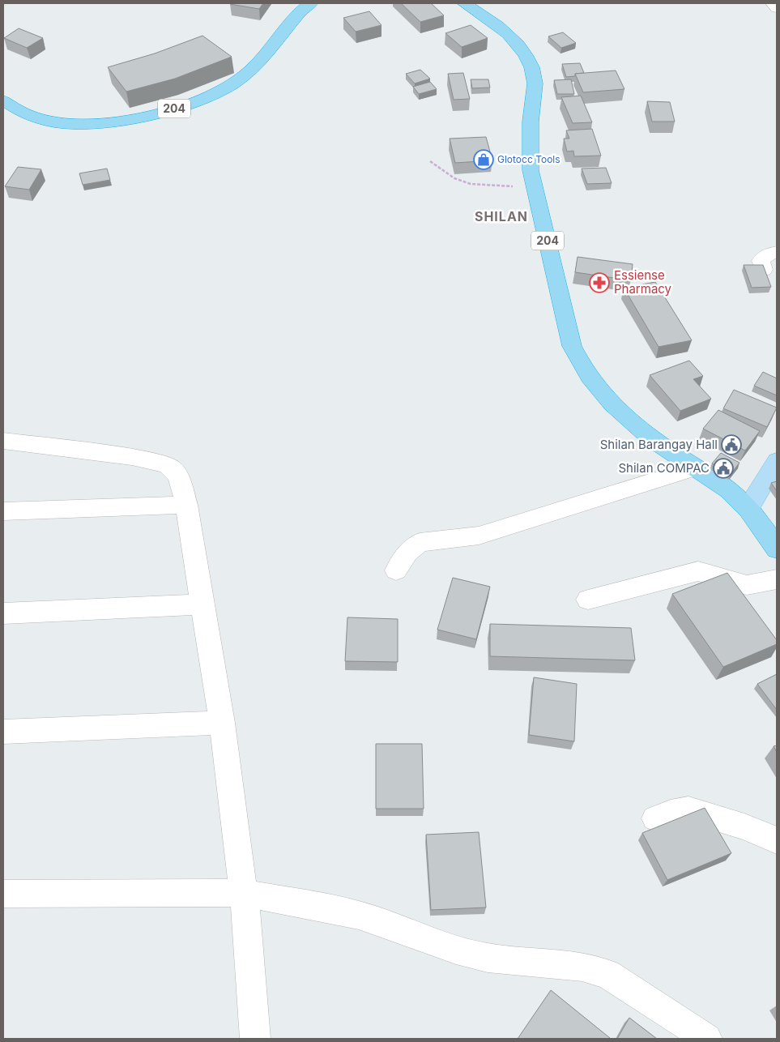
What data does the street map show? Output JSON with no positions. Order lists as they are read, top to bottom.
{
  "streets": {
    "highway": ["204"]
  },
  "districts": ["SHILAN"],
  "places": {
    "shop": ["Glotocc Tools"],
    "pharmacy": ["Essiense Pharmacy"],
    "public building": ["Shilan Barangay Hall", "Shilan COMPAC"]
  }
}
